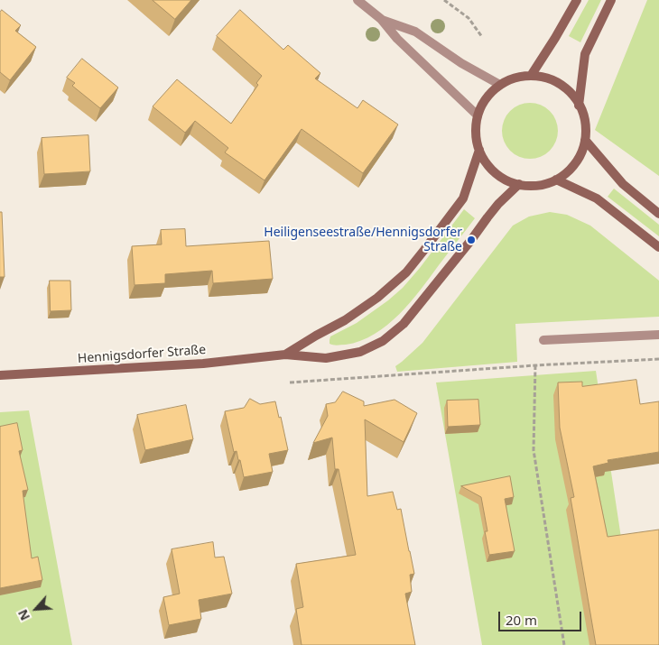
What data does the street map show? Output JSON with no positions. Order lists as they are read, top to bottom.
{
  "streets": {
    "main road": ["Hennigsdorfer Straße"]
  },
  "places": ["Heiligenseestraße/Hennigsdorfer Straße"],
  "scale_bar": "20 m",
  "north": "bottom left"
}
